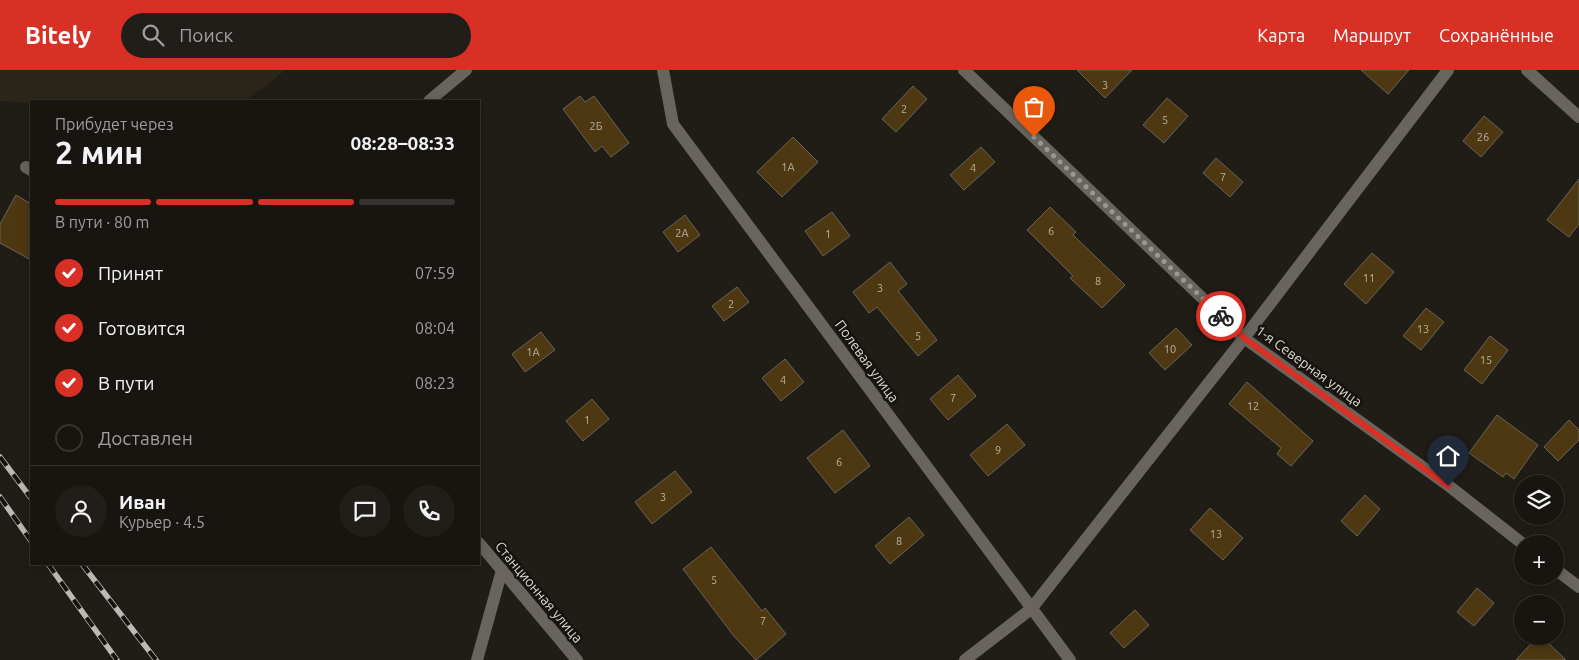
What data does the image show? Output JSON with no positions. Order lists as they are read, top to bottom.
{
  "streets": {
    "street": ["Полевая улица", "1-я Северная улица", "Станционная улица"]
  },
  "house_numbers": [
    "3",
    "2",
    "5",
    "2Б",
    "26",
    "1А",
    "4",
    "7",
    "6",
    "2А",
    "1",
    "11",
    "8",
    "3",
    "2",
    "13",
    "5",
    "10",
    "1А",
    "15",
    "4",
    "7",
    "12",
    "1",
    "9",
    "6",
    "3",
    "13",
    "8",
    "5",
    "7"
  ],
  "page": {
    "header": "Bitely",
    "search": "Поиск",
    "nav": ["Карта", "Маршрут", "Сохранённые"],
    "heading": ["2 мин", "Прибудет через", "08:28–08:33"],
    "panel": ["Иван", "Курьер · 4.5"],
    "bar": "В пути · 80 m",
    "list": [
      ["Принят", "07:59"],
      ["Готовится", "08:04"],
      ["В пути", "08:23"],
      "Доставлен"
    ],
    "map_buttons": ["+", "−"]
  }
}
